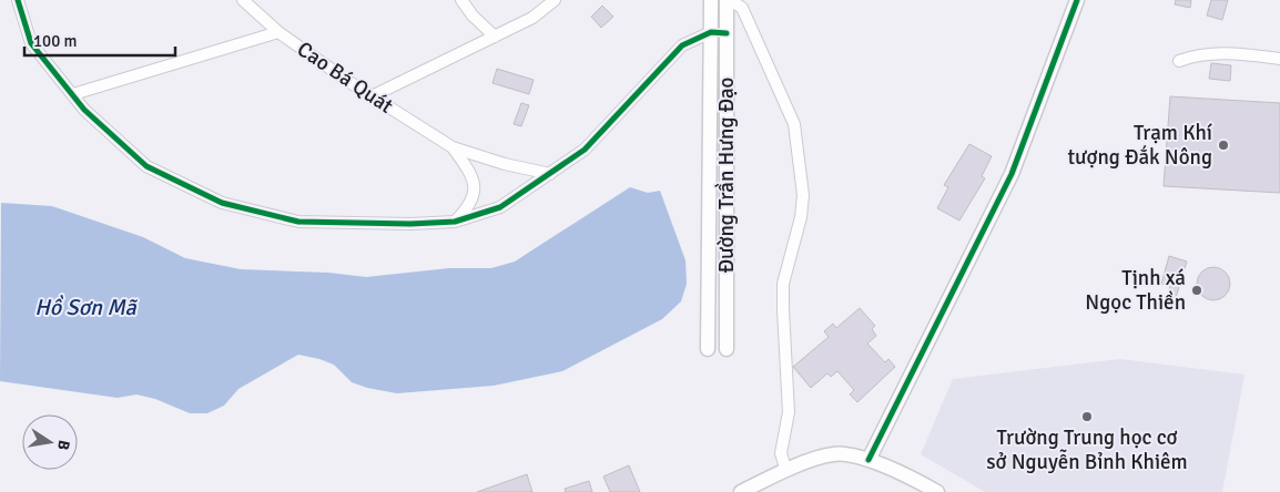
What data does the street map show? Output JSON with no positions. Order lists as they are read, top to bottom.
{
  "streets": {
    "street": ["Cao Bá Quát", "Đường Trần Hưng Đạo"]
  },
  "water": ["Hồ Sơn Mã"],
  "places": ["Trạm Khí tượng Đắk Nông", "Tịnh xá Ngọc Thiền", "Trường Trung học cơ sở Nguyễn Bỉnh Khiêm"],
  "scale_bar": "100 m",
  "north": "right"
}
